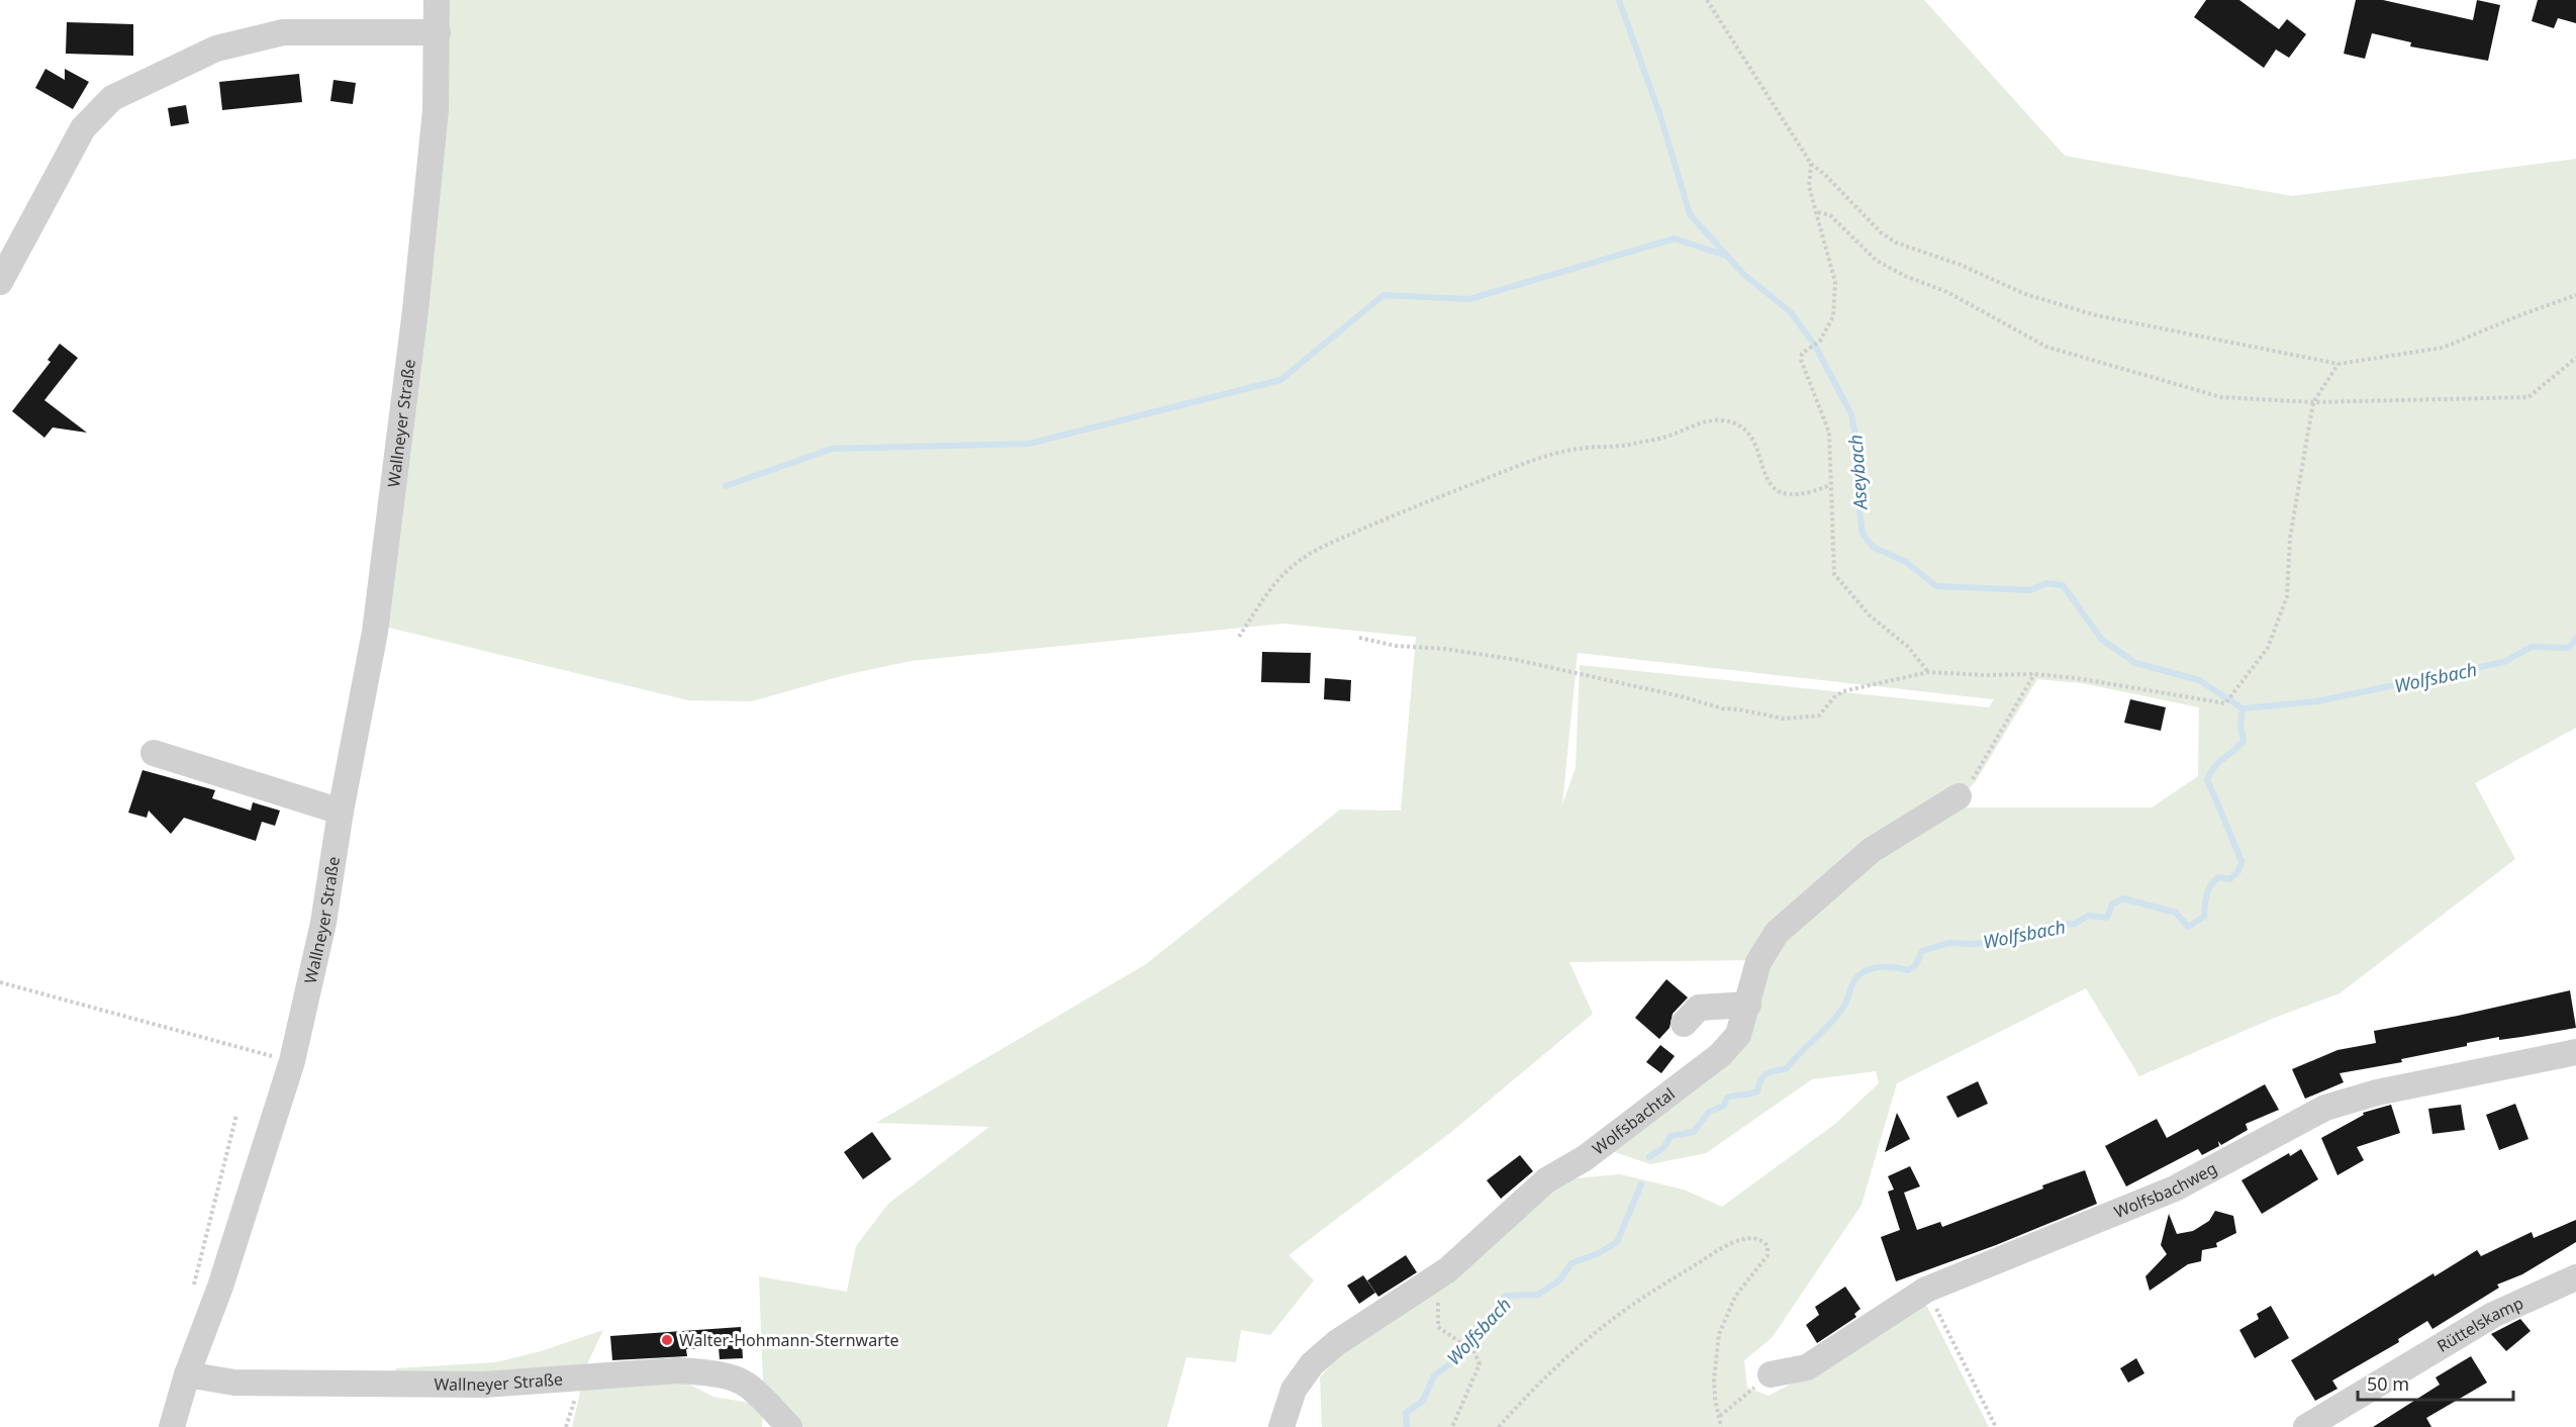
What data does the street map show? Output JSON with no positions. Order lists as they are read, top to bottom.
{
  "streets": {
    "street": [
      "Wallneyer Straße",
      "Wolfsbachtal",
      "Wolfsbachweg",
      "Rüttelskamp"
    ]
  },
  "water": ["Aseybach", "Wolfsbach"],
  "places": ["Walter-Hohmann-Sternwarte"],
  "scale_bar": "50 m"
}
